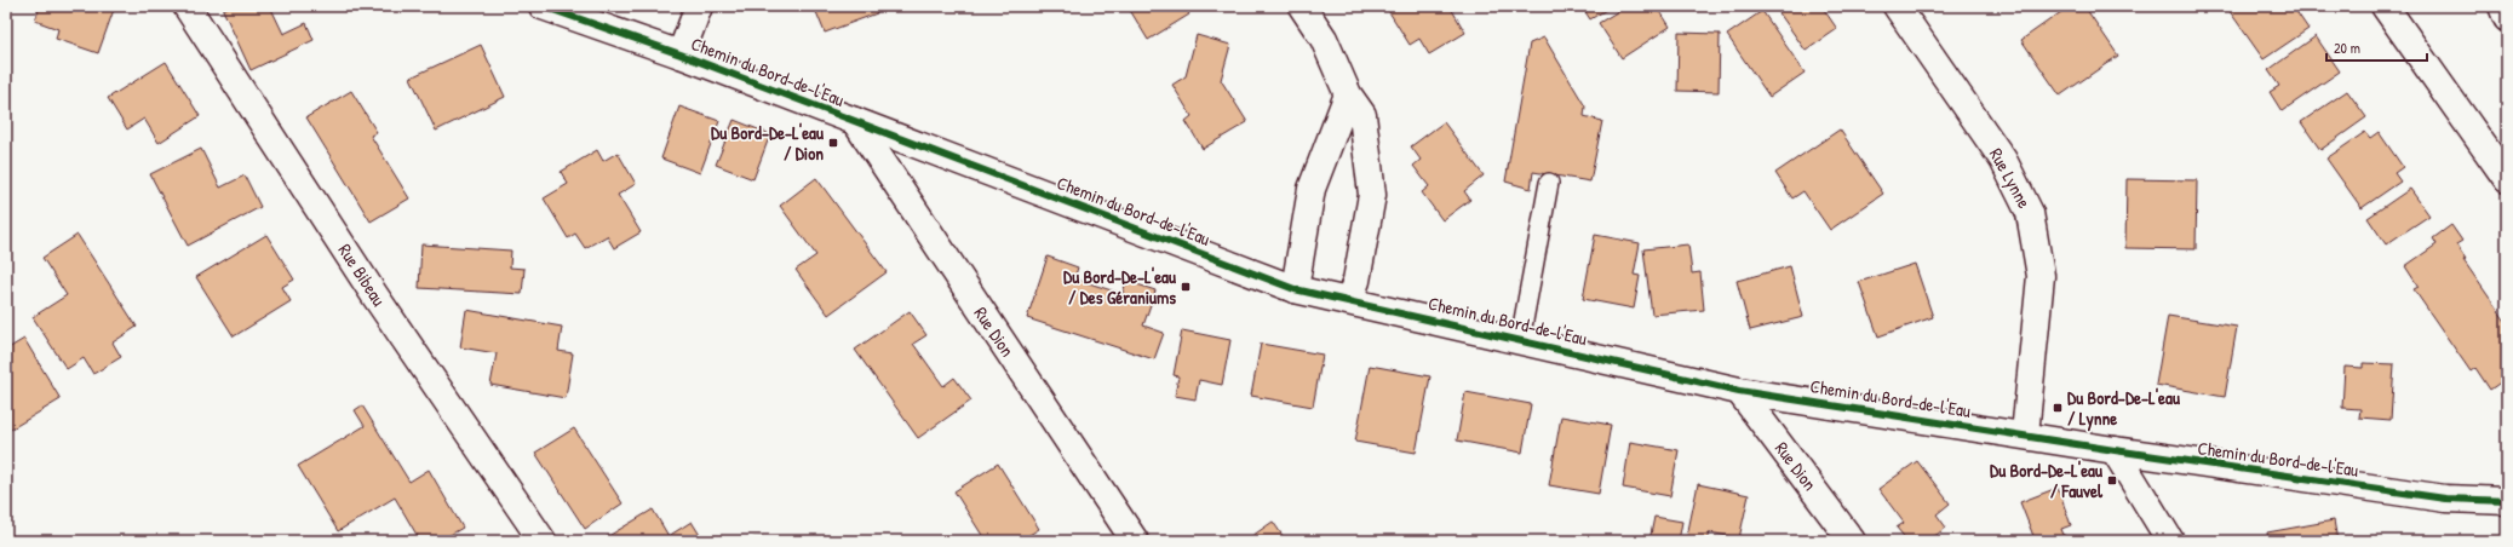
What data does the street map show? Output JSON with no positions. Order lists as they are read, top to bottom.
{
  "streets": {
    "street": [
      "Chemin du Bord-de-l'Eau",
      "Rue Lynne",
      "Rue Bibeau",
      "Rue Dion"
    ]
  },
  "crossings": [
    ["Chemin du Bord-de-l'Eau", "Rue Lynne"],
    ["Chemin du Bord-de-l'Eau", "Rue Dion"]
  ],
  "places": {
    "transit": [
      "Du Bord-De-L'eau / Dion",
      "Du Bord-De-L'eau / Des Géraniums",
      "Du Bord-De-L'eau / Lynne",
      "Du Bord-De-L'eau / Fauvel"
    ]
  },
  "scale_bar": "20 m"
}
